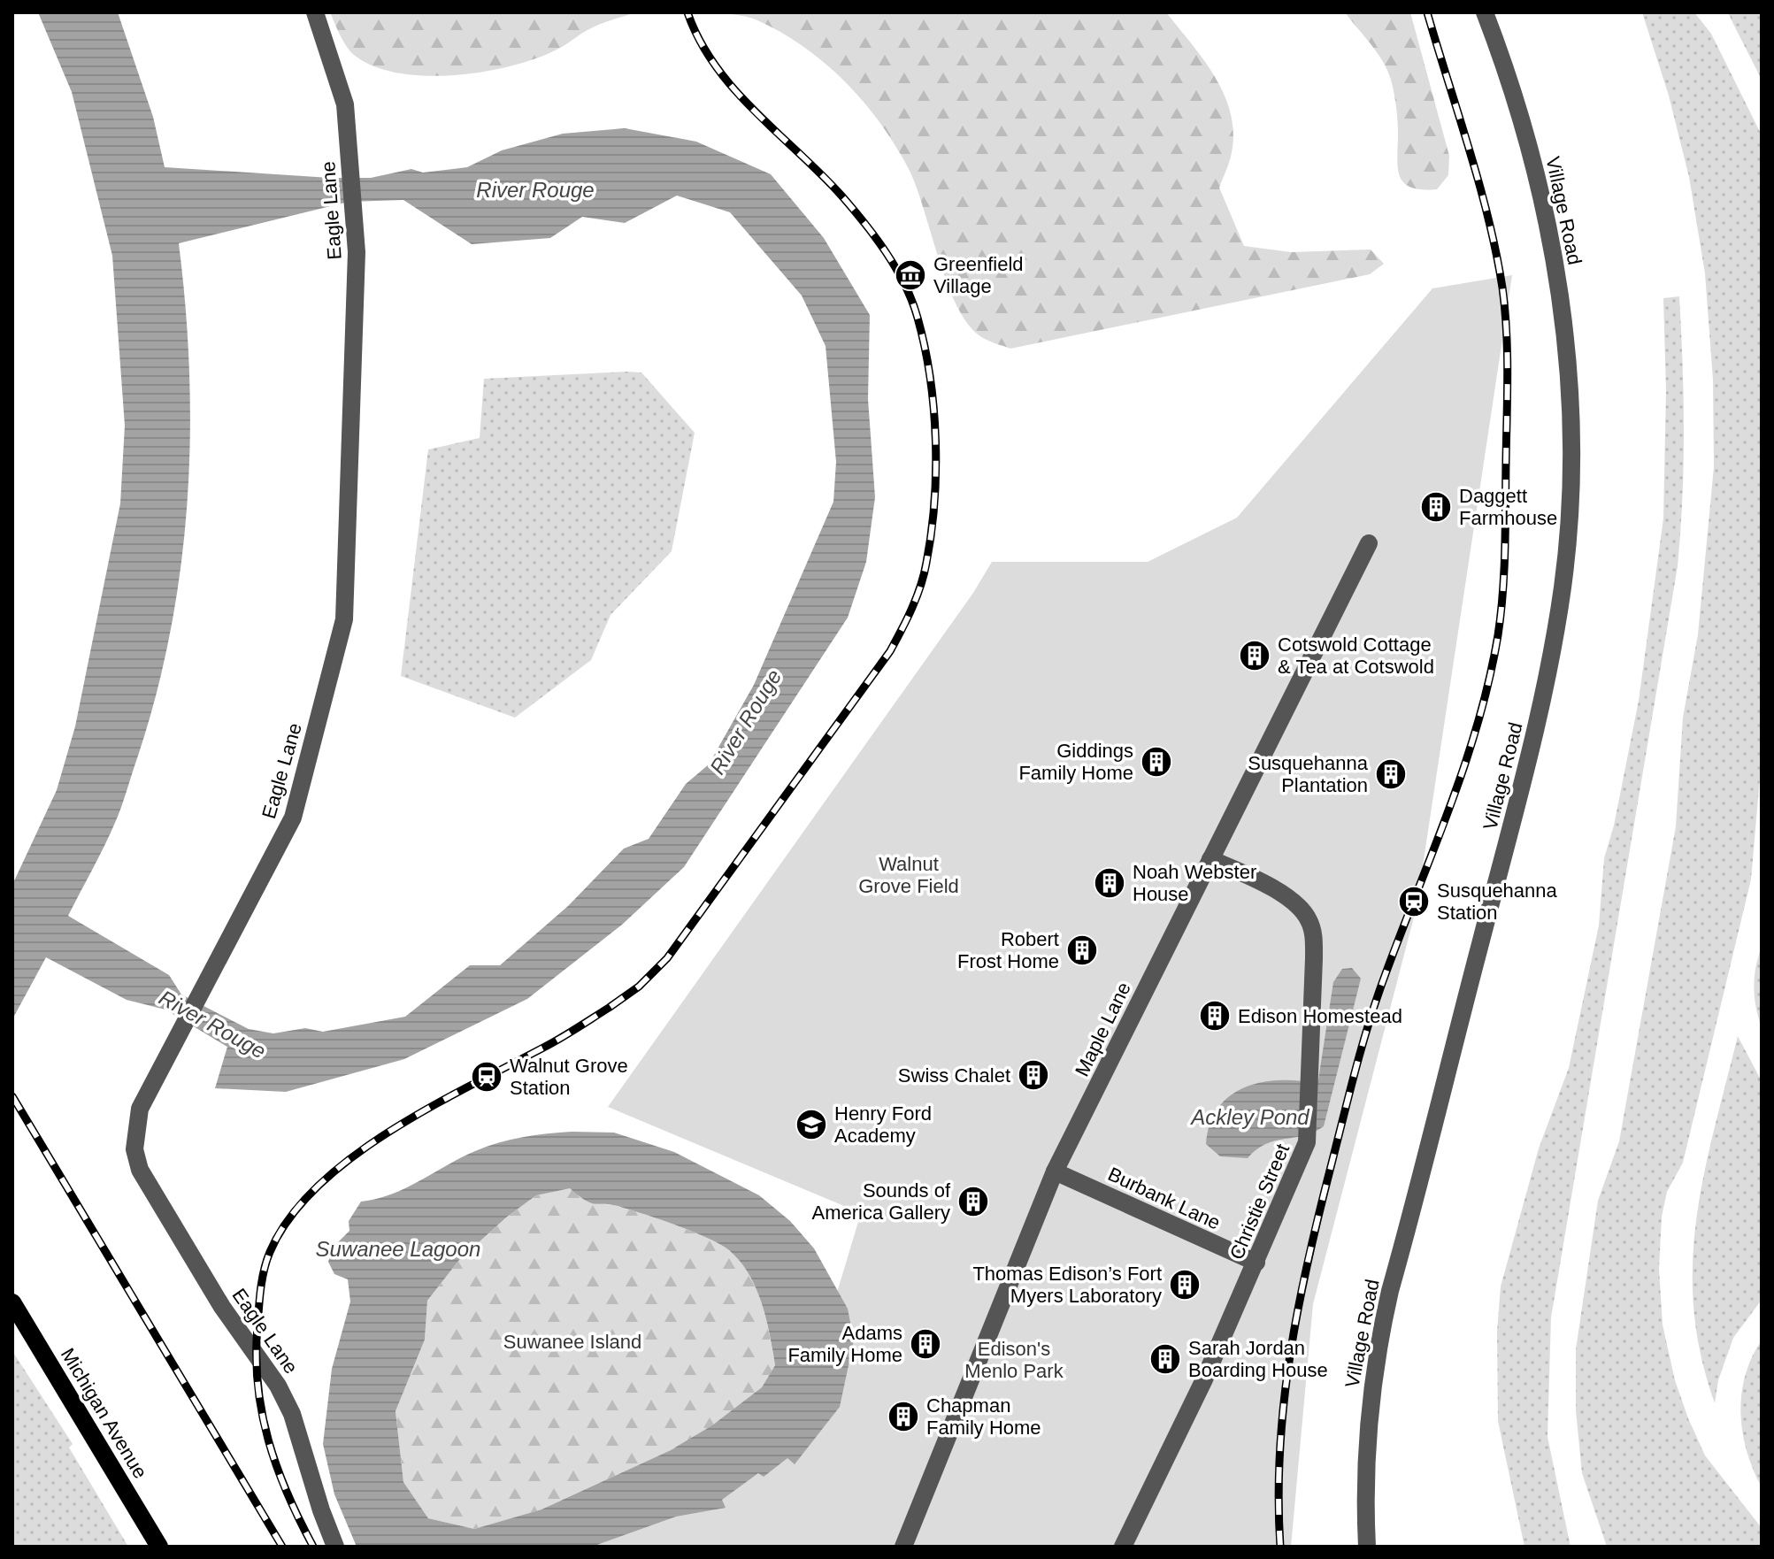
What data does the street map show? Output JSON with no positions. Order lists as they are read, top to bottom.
{
  "streets": {
    "main road": ["Michigan Avenue"],
    "street": [
      "Eagle Lane",
      "Village Road",
      "Maple Lane",
      "Burbank Lane",
      "Christie Street"
    ]
  },
  "crossings": [
    ["Maple Lane", "Burbank Lane"],
    ["Maple Lane", "Christie Street"],
    ["Burbank Lane", "Christie Street"]
  ],
  "water": ["River Rouge", "Ackley Pond", "Suwanee Lagoon"],
  "parks": ["Walnut Grove Field", "Suwanee Island", "Edison's Menlo Park"],
  "places": {
    "museum": ["Greenfield Village"],
    "building": [
      "Daggett Farmhouse",
      "Cotswold Cottage & Tea at Cotswold",
      "Giddings Family Home",
      "Susquehanna Plantation",
      "Noah Webster House",
      "Robert Frost Home",
      "Edison Homestead",
      "Swiss Chalet",
      "Sounds of America Gallery",
      "Thomas Edison’s Fort Myers Laboratory",
      "Adams Family Home",
      "Sarah Jordan Boarding House",
      "Chapman Family Home"
    ],
    "station": ["Susquehanna Station", "Walnut Grove Station"],
    "school or university": ["Henry Ford Academy"]
  }
}
